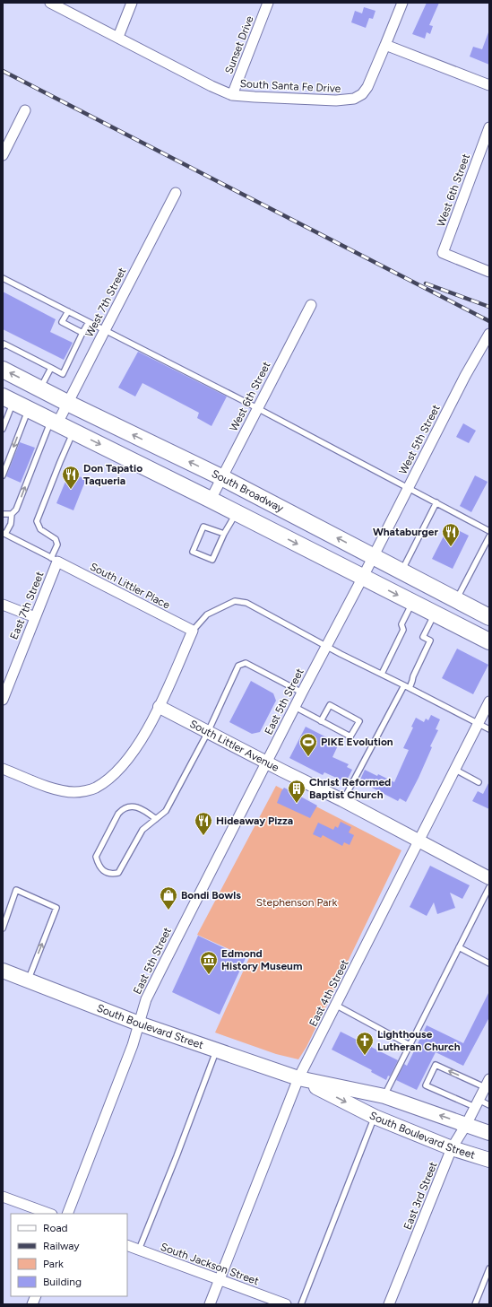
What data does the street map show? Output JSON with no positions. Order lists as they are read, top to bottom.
{
  "streets": {
    "main road": ["South Broadway", "South Boulevard Street"],
    "street": [
      "Sunset Drive",
      "South Santa Fe Drive",
      "West 6th Street",
      "West 7th Street",
      "West 5th Street",
      "South Littler Place",
      "East 7th Street",
      "East 5th Street",
      "South Littler Avenue",
      "East 4th Street",
      "East 3rd Street",
      "South Jackson Street"
    ]
  },
  "crossings": [
    ["Sunset Drive", "South Santa Fe Drive"],
    ["West 6th Street", "South Broadway"],
    ["West 7th Street", "South Broadway"],
    ["West 5th Street", "South Broadway"],
    ["West 5th Street", "East 5th Street"],
    ["South Broadway", "East 5th Street"],
    ["South Littler Place", "East 7th Street"],
    ["East 5th Street", "South Littler Avenue"],
    ["East 5th Street", "South Boulevard Street"],
    ["South Littler Avenue", "East 4th Street"],
    ["East 4th Street", "South Boulevard Street"],
    ["East 4th Street", "South Jackson Street"],
    ["South Boulevard Street", "East 3rd Street"]
  ],
  "parks": ["Stephenson Park"],
  "places": {
    "restaurant": ["Don Tapatio Taqueria", "Whataburger", "Hideaway Pizza"],
    "sports": ["PIKE Evolution"],
    "building": ["Christ Reformed Baptist Church"],
    "shop": ["Bondi Bowls"],
    "museum": ["Edmond History Museum"],
    "church": ["Lighthouse Lutheran Church"]
  },
  "legend": [
    "Road",
    "Railway",
    "Park",
    "Building"
  ]
}
